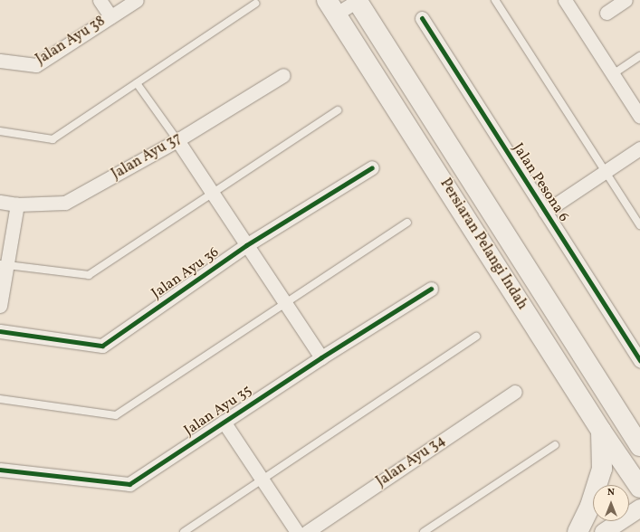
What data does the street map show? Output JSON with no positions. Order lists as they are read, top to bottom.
{
  "streets": {
    "main road": ["Persiaran Pelangi Indah"],
    "street": [
      "Jalan Ayu 38",
      "Jalan Ayu 37",
      "Jalan Pesona 6",
      "Jalan Ayu 36",
      "Jalan Ayu 35",
      "Jalan Ayu 34"
    ]
  },
  "north": "top"
}
